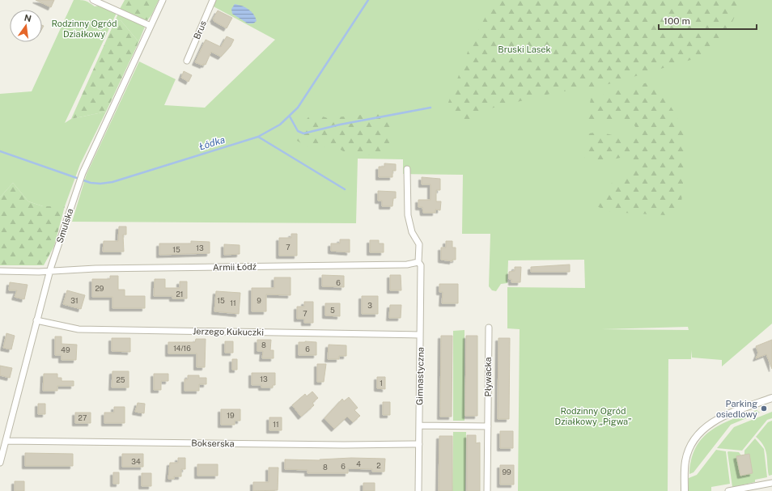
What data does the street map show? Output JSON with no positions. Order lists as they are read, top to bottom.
{
  "streets": {
    "street": [
      "Brus",
      "Smulska",
      "Armii Łódź",
      "Jerzego Kukuczki",
      "Gimnastyczna",
      "Pływacka",
      "Bokserska"
    ]
  },
  "crossings": [
    ["Smulska", "Armii Łódź"],
    ["Smulska", "Jerzego Kukuczki"],
    ["Smulska", "Bokserska"],
    ["Armii Łódź", "Gimnastyczna"],
    ["Jerzego Kukuczki", "Gimnastyczna"],
    ["Gimnastyczna", "Bokserska"]
  ],
  "water": ["Łódka"],
  "parks": ["Rodzinny Ogród Działkowy", "Bruski Lasek", "Rodzinny Ogród Działkowy „Pigwa”"],
  "places": ["Parking osiedlowy"],
  "house_numbers": [
    "7",
    "13",
    "15",
    "6",
    "29",
    "21",
    "31",
    "15",
    "9",
    "11",
    "3",
    "5",
    "7",
    "8",
    "14/16",
    "6",
    "49",
    "13",
    "25",
    "1",
    "19",
    "27",
    "11",
    "34",
    "4",
    "2",
    "6",
    "8",
    "99"
  ],
  "scale_bar": "100 m",
  "north": "top"
}
